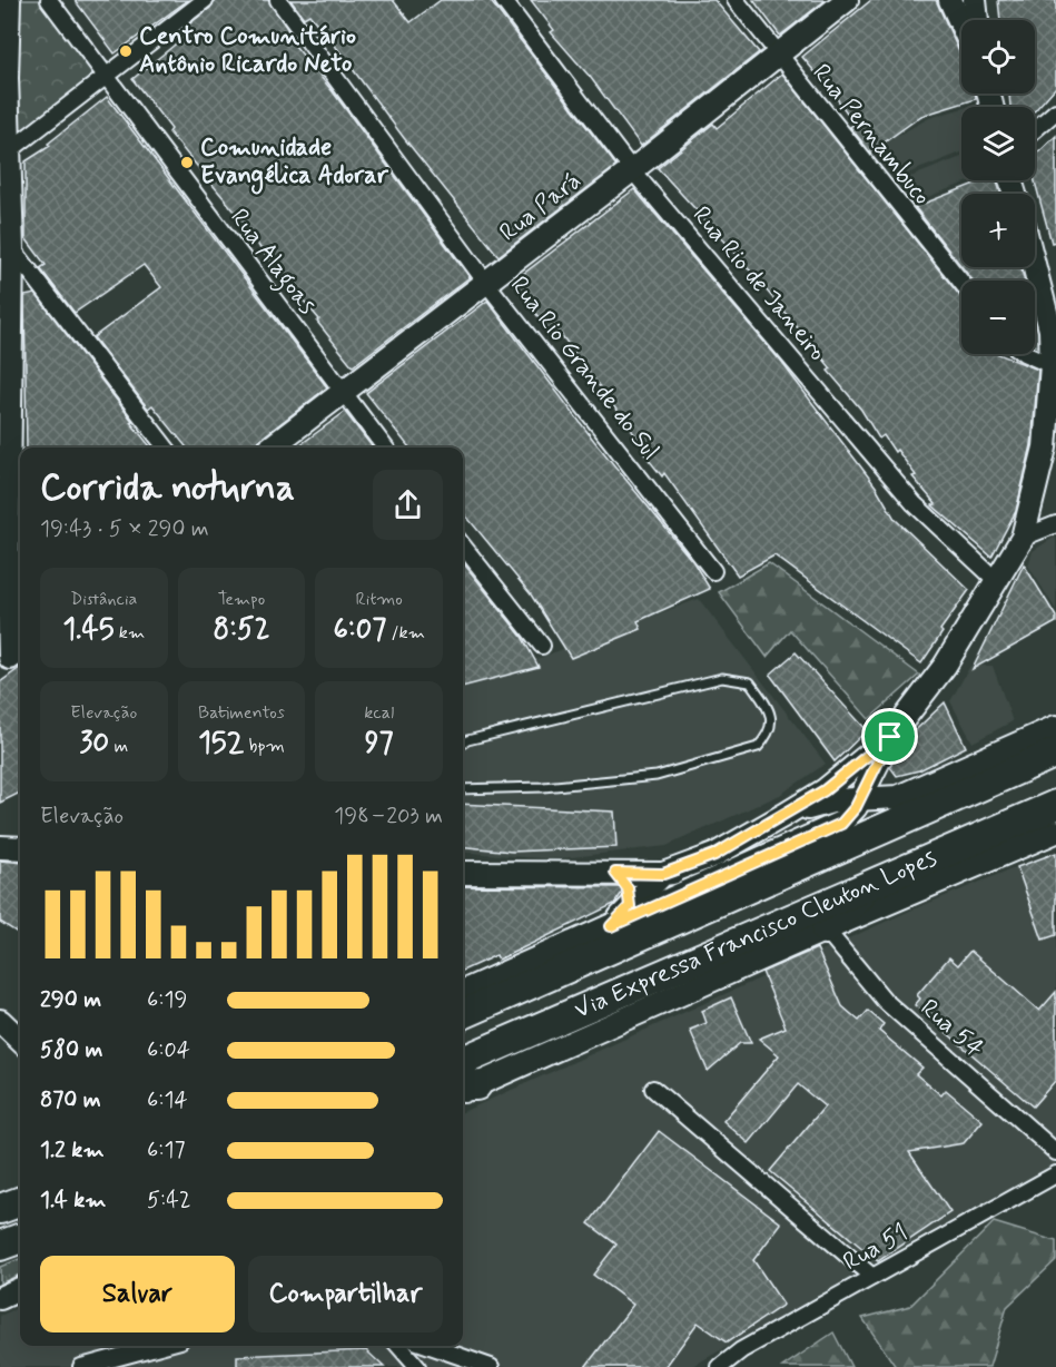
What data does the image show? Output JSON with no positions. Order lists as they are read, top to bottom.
{
  "streets": {
    "highway": ["Via Expressa Francisco Cleuton Lopes"],
    "street": [
      "Rua Pernambuco",
      "Rua Pará",
      "Rua Alagoas",
      "Rua Rio de Janeiro",
      "Rua Rio Grande do Sul",
      "Rua 54",
      "Rua 51"
    ]
  },
  "crossings": [
    ["Rua Pernambuco", "Rua Pará"],
    ["Rua Pará", "Rua Alagoas"],
    ["Rua Pará", "Rua Rio de Janeiro"],
    ["Rua Pará", "Rua Rio Grande do Sul"]
  ],
  "places": ["Centro Comunitário Antônio Ricardo Neto", "Comunidade Evangélica Adorar"],
  "page": {
    "map_buttons": ["+", "−"],
    "heading": ["Corrida noturna", "19:43 · 5 × 290 m"],
    "stats": [
      ["Distância", "1.45 km"],
      ["Tempo", "8:52"],
      ["Ritmo", "6:07 /km"],
      ["Elevação", "30 m"],
      ["Batimentos", "152 bpm"],
      ["kcal", "97"]
    ],
    "chart": ["Elevação", "198–203 m"],
    "list": [
      {
        "name": "290 m",
        "note": "6:19"
      },
      {
        "name": "580 m",
        "note": "6:04"
      },
      {
        "name": "870 m",
        "note": "6:14"
      },
      {
        "name": "1.2 km",
        "note": "6:17"
      },
      {
        "name": "1.4 km",
        "note": "5:42"
      }
    ],
    "buttons": ["Salvar", "Compartilhar"]
  }
}
